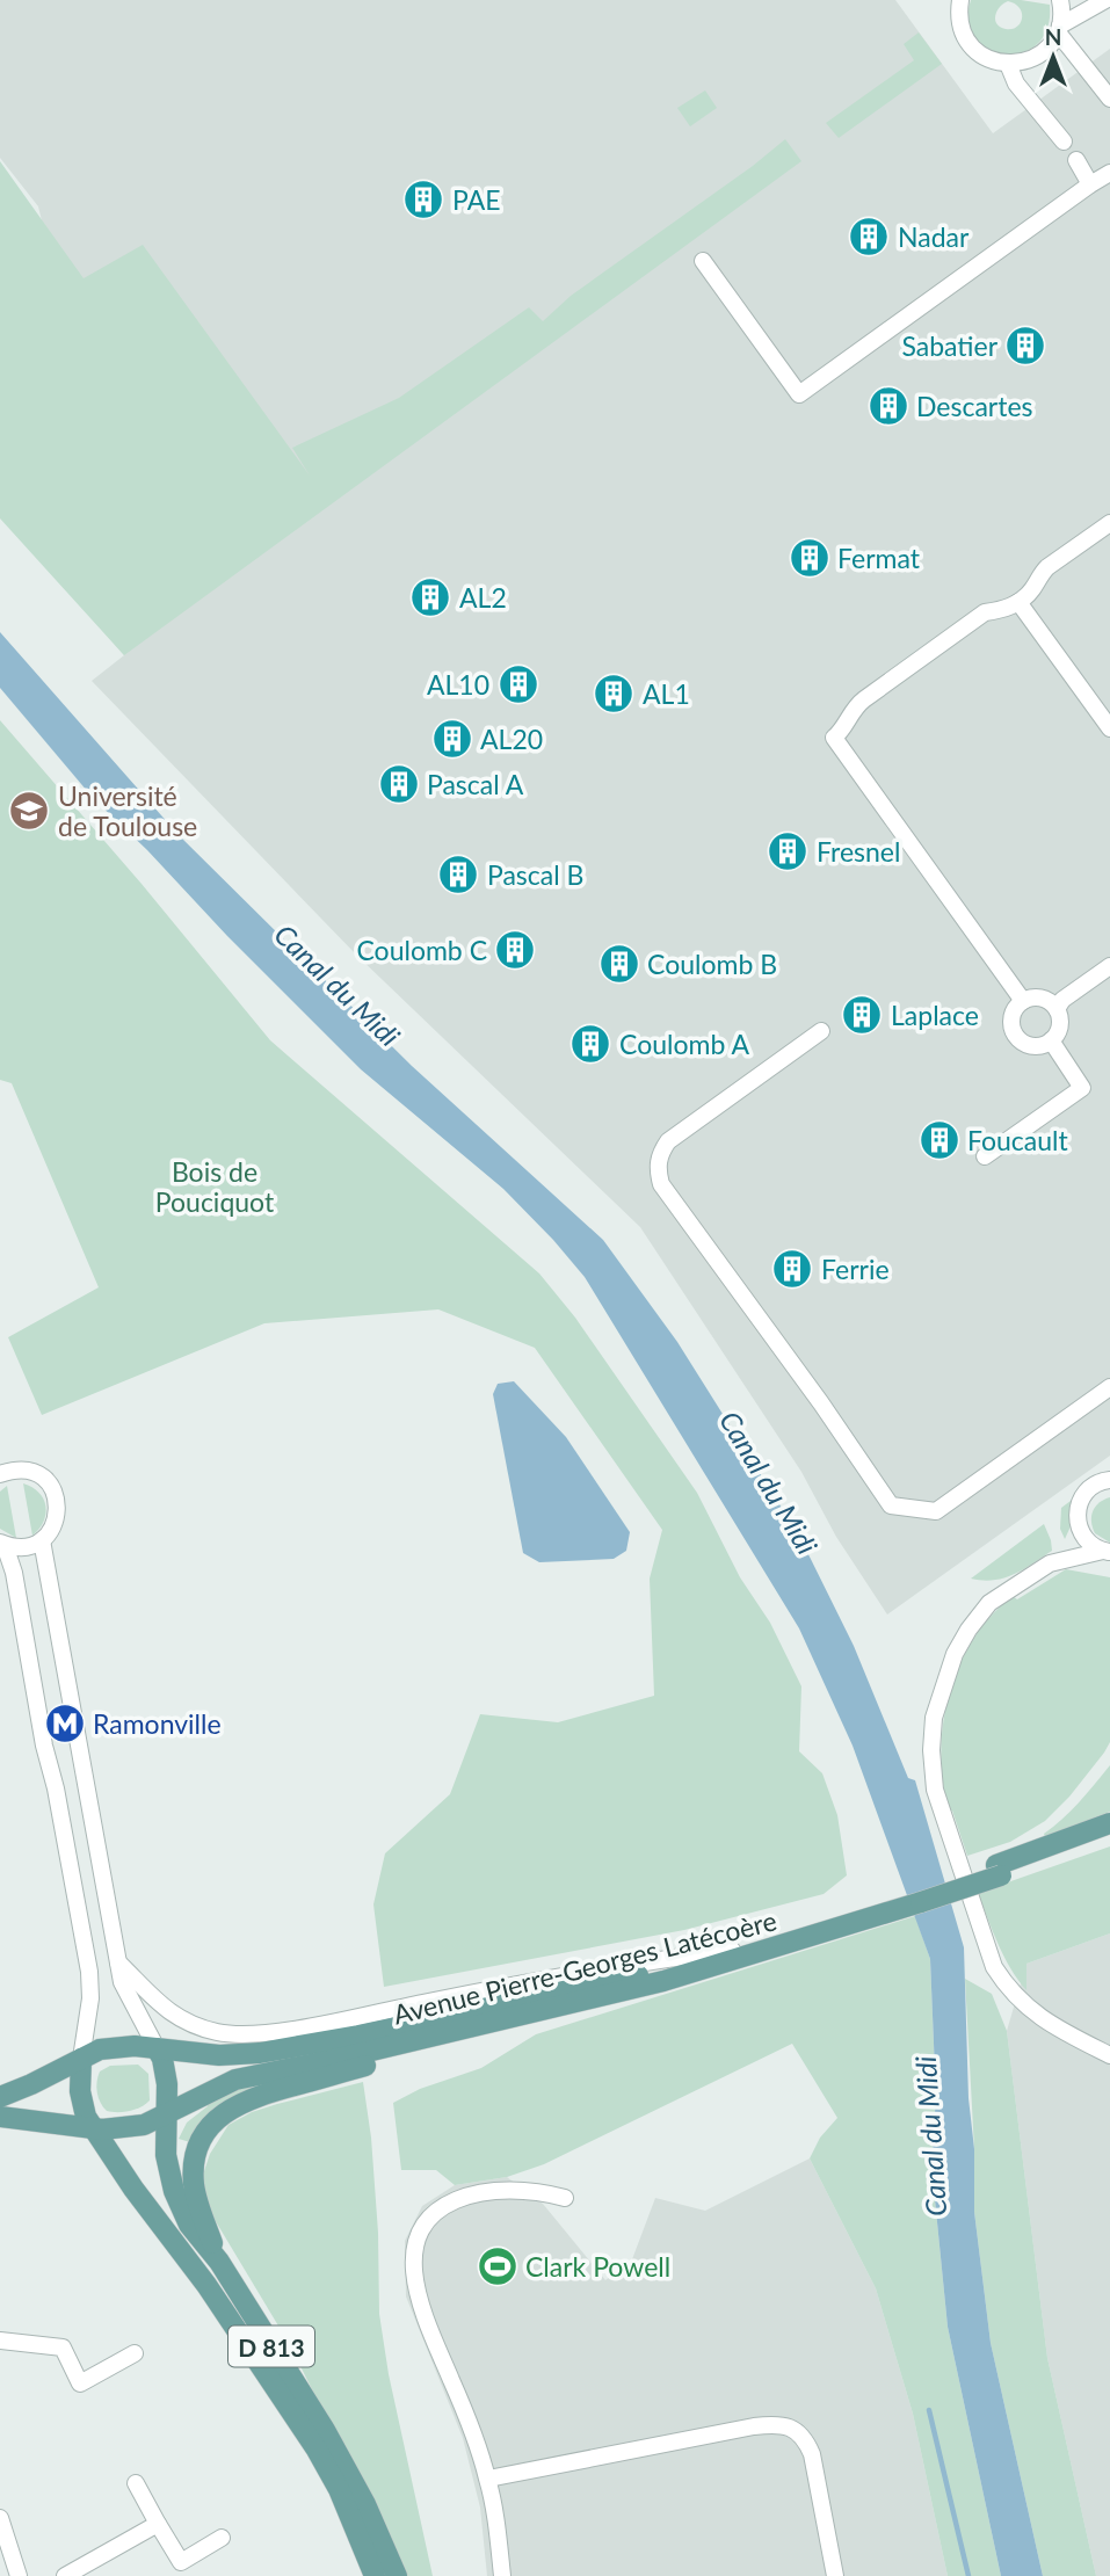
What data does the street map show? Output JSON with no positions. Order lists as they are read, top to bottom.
{
  "streets": {
    "main road": ["Avenue Pierre-Georges Latécoère", "D 813"]
  },
  "crossings": [
    ["Avenue Pierre-Georges Latécoère", "D 813"]
  ],
  "water": ["Canal du Midi"],
  "parks": ["Bois de Pouciquot"],
  "places": {
    "building": [
      "PAE",
      "Nadar",
      "Sabatier",
      "Descartes",
      "Fermat",
      "AL2",
      "AL10",
      "AL1",
      "AL20",
      "Pascal A",
      "Fresnel",
      "Pascal B",
      "Coulomb C",
      "Coulomb B",
      "Laplace",
      "Coulomb A",
      "Foucault",
      "Ferrie"
    ],
    "school or university": ["Université de Toulouse"],
    "metro station": ["Ramonville"],
    "sports": ["Clark Powell"]
  },
  "north": "top"
}
